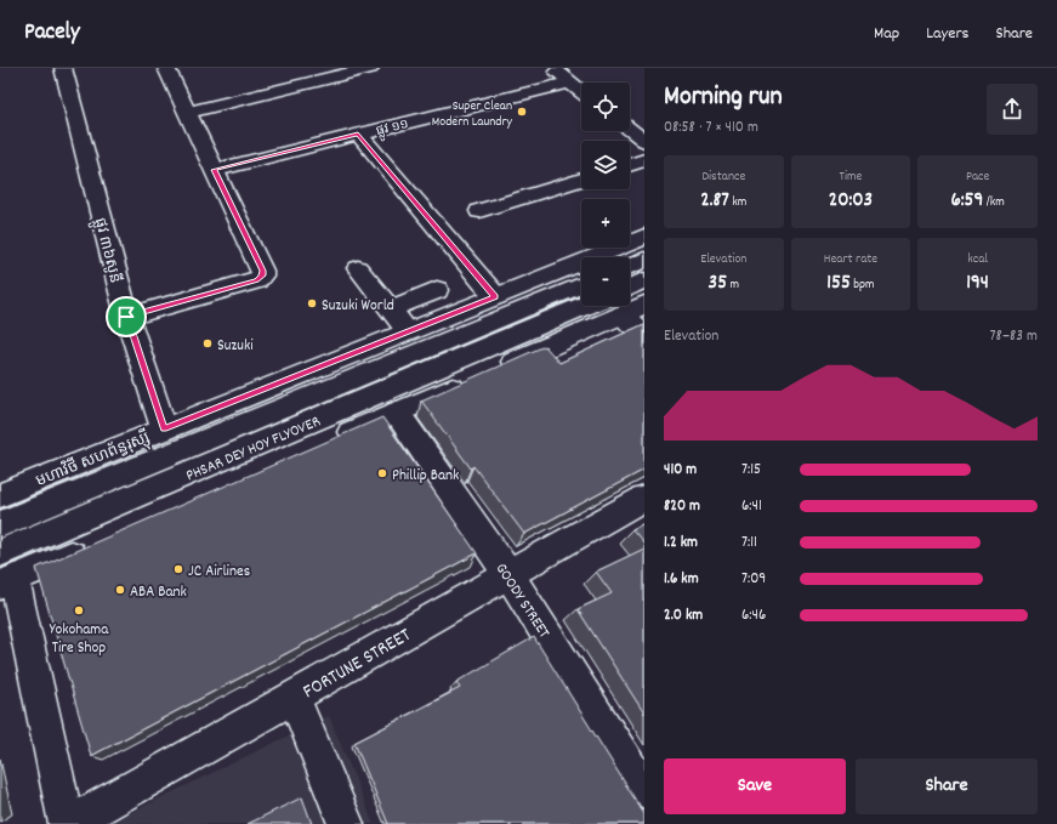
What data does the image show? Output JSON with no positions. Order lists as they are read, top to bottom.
{
  "streets": {
    "main road": [
      "ផ្លូវ ១១",
      "ផ្លូវ ៣៦សូនី",
      "PHSAR DEY HOY FLYOVER",
      "មហាវិថី សហព័ន្ធរុស្ស៊ី",
      "GOODY STREET",
      "FORTUNE STREET"
    ]
  },
  "crossings": [
    ["ផ្លូវ ៣៦សូនី", "មហាវិថី សហព័ន្ធរុស្ស៊ី"],
    ["GOODY STREET", "FORTUNE STREET"]
  ],
  "places": [
    "Super Clean Modern Laundry",
    "Suzuki World",
    "Suzuki",
    "Phillip Bank",
    "JC Airlines",
    "ABA Bank",
    "Yokohama Tire Shop"
  ],
  "page": {
    "header": "Pacely",
    "nav": ["Map", "Layers", "Share"],
    "heading": ["Morning run", "08:58 · 7 × 410 m"],
    "map_buttons": ["+", "−"],
    "stats": [
      ["Distance", "2.87 km"],
      ["Time", "20:03"],
      ["Pace", "6:59 /km"],
      ["Elevation", "35 m"],
      ["Heart rate", "155 bpm"],
      ["kcal", "194"]
    ],
    "chart": ["Elevation", "78–83 m"],
    "list": [
      {
        "name": "410 m",
        "note": "7:15"
      },
      {
        "name": "820 m",
        "note": "6:41"
      },
      {
        "name": "1.2 km",
        "note": "7:11"
      },
      {
        "name": "1.6 km",
        "note": "7:09"
      },
      {
        "name": "2.0 km",
        "note": "6:46"
      }
    ],
    "buttons": ["Save", "Share"]
  }
}
